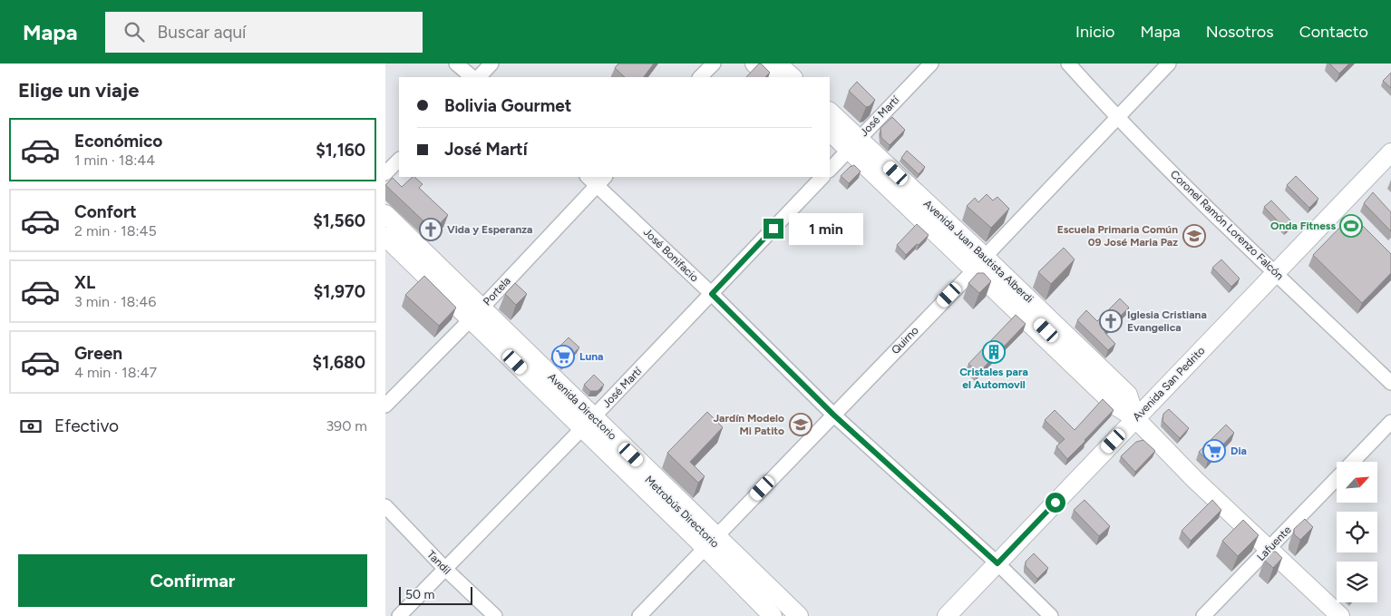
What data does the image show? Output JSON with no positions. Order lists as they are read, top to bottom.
{
  "streets": {
    "main road": ["Avenida Juan Bautista Alberdi", "Avenida San Pedrito", "Avenida Directorio"],
    "street": [
      "José Martí",
      "Coronel Ramón Lorenzo Falcón",
      "José Bonifacio",
      "Portela",
      "Quirno",
      "Metrobús Directorio",
      "Lafuente",
      "Tandil"
    ]
  },
  "crossings": [
    ["José Martí", "Avenida Juan Bautista Alberdi"],
    ["José Martí", "José Bonifacio"],
    ["José Martí", "Avenida Directorio"],
    ["José Martí", "Tandil"],
    ["Coronel Ramón Lorenzo Falcón", "Quirno"],
    ["Coronel Ramón Lorenzo Falcón", "Avenida San Pedrito"],
    ["Avenida Juan Bautista Alberdi", "Quirno"],
    ["Avenida Juan Bautista Alberdi", "Avenida San Pedrito"],
    ["Avenida Juan Bautista Alberdi", "Lafuente"],
    ["José Bonifacio", "Portela"],
    ["José Bonifacio", "Quirno"],
    ["José Bonifacio", "Avenida San Pedrito"],
    ["Portela", "Avenida Directorio"],
    ["Quirno", "Avenida Directorio"],
    ["Quirno", "Metrobús Directorio"],
    ["Avenida Directorio", "Metrobús Directorio"]
  ],
  "places": {
    "sports": ["Onda Fitness"],
    "church": ["Vida y Esperanza", "Iglesia Cristiana Evangelica"],
    "school or university": ["Escuela Primaria Común 09 José Maria Paz", "Jardín Modelo Mi Patito"],
    "building": ["Cristales para el Automovil"],
    "supermarket": ["Luna", "Dia"]
  },
  "scale_bar": "50 m",
  "north": "top right",
  "page": {
    "header": "Mapa",
    "search": "Buscar aquí",
    "nav": [
      "Inicio",
      "Mapa",
      "Nosotros",
      "Contacto"
    ],
    "heading": "Elige un viaje",
    "banner": ["Bolivia Gourmet", "José Martí"],
    "list": [
      {
        "name": "Económico",
        "note": "1 min · 18:44",
        "value": "$1,160"
      },
      {
        "name": "Confort",
        "note": "2 min · 18:45",
        "value": "$1,560"
      },
      {
        "name": "XL",
        "note": "3 min · 18:46",
        "value": "$1,970"
      },
      {
        "name": "Green",
        "note": "4 min · 18:47",
        "value": "$1,680"
      }
    ],
    "bubble": "1 min",
    "pay": ["Efectivo", "390 m"],
    "buttons": "Confirmar",
    "scale": "50 m"
  }
}
